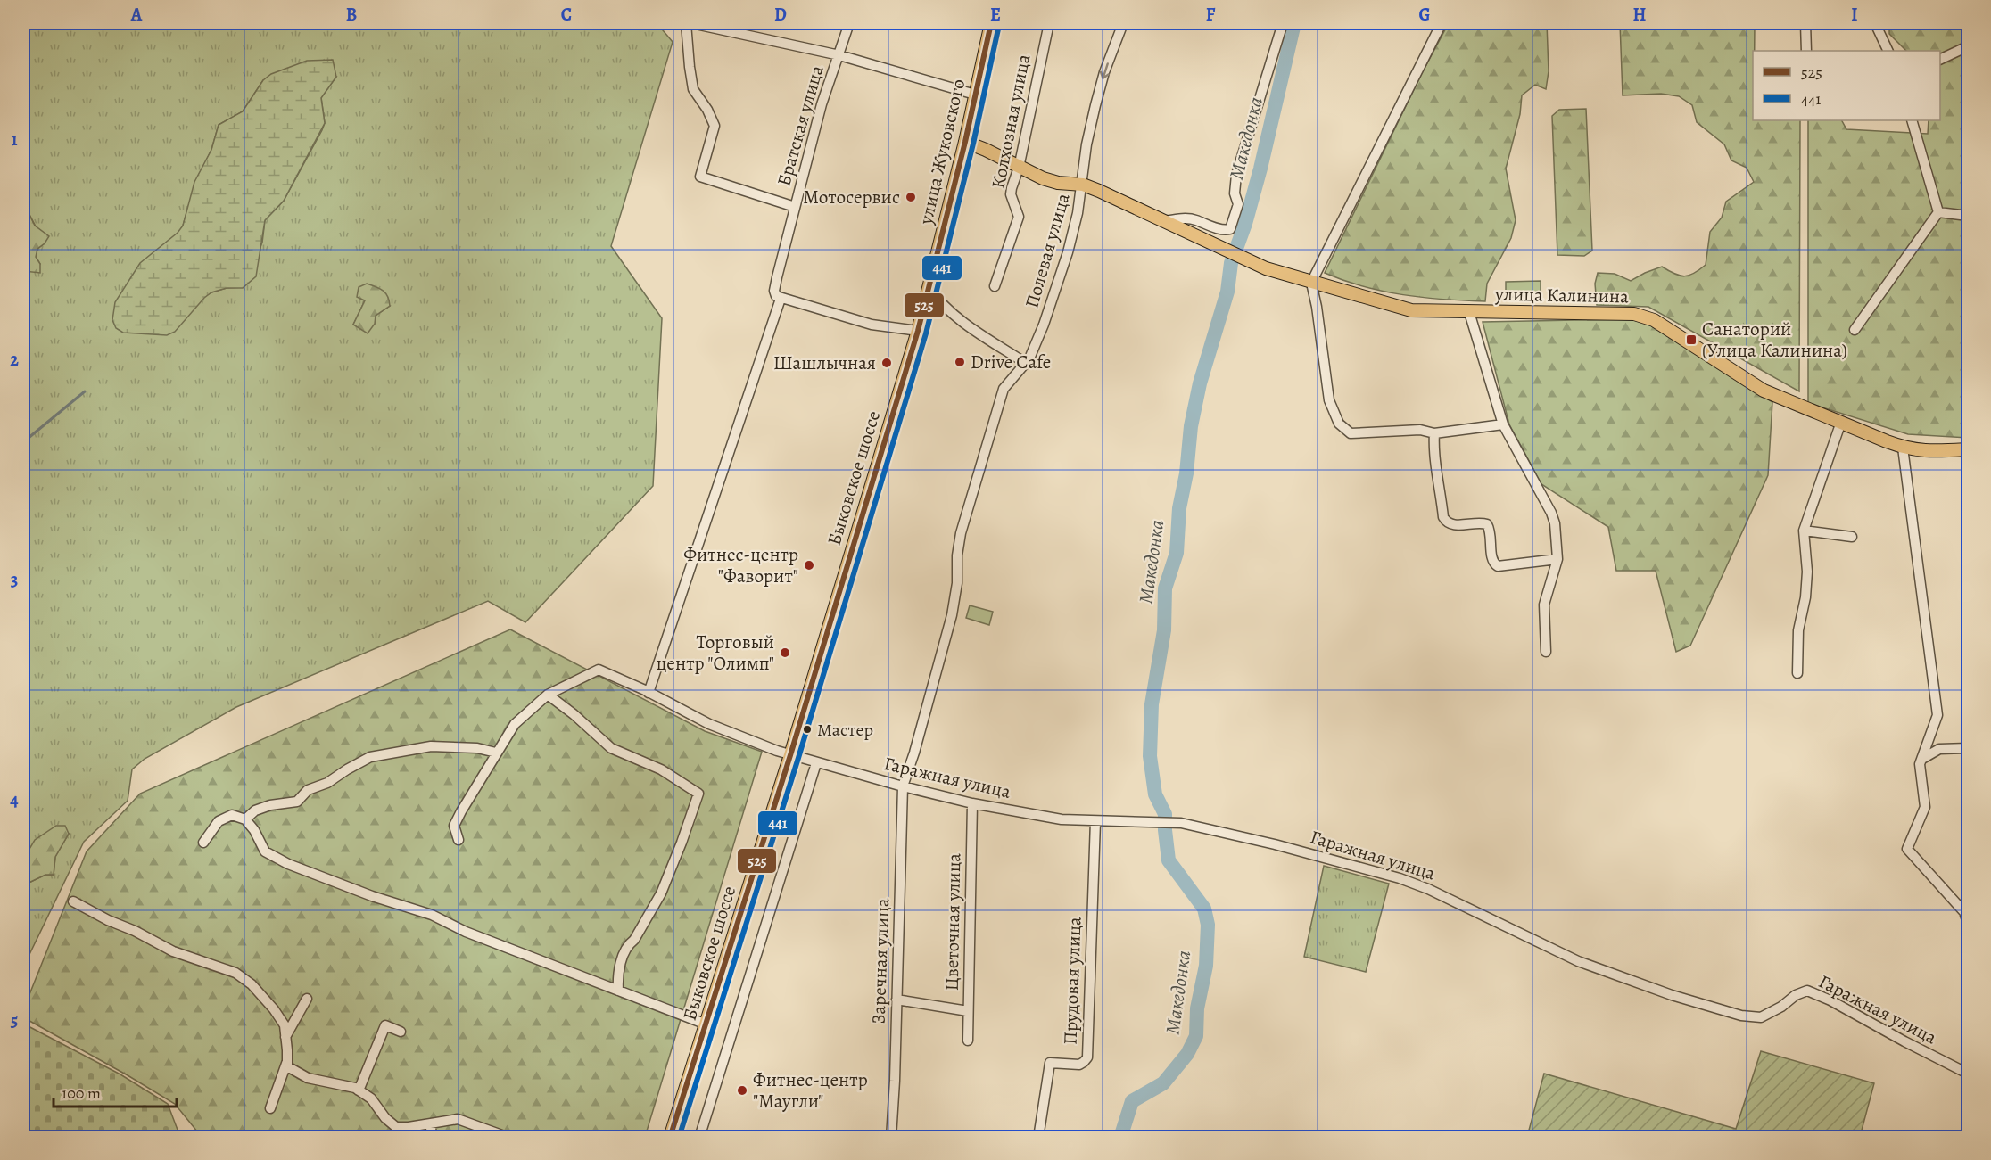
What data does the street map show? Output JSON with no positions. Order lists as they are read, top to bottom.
{
  "streets": {
    "main road": ["улица Жуковского", "улица Калинина", "Быковское шоссе"],
    "street": [
      "Колхозная улица",
      "Братская улица",
      "Полевая улица",
      "Гаражная улица",
      "Цветочная улица",
      "Заречная улица",
      "Прудовая улица"
    ]
  },
  "crossings": [
    ["Колхозная улица", "улица Калинина"],
    ["Братская улица", "Гаражная улица"],
    ["улица Жуковского", "улица Калинина"],
    ["улица Жуковского", "Быковское шоссе"],
    ["Полевая улица", "улица Калинина"],
    ["Полевая улица", "Гаражная улица"],
    ["Полевая улица", "Заречная улица"],
    ["Быковское шоссе", "Гаражная улица"],
    ["Гаражная улица", "Цветочная улица"],
    ["Гаражная улица", "Заречная улица"],
    ["Гаражная улица", "Прудовая улица"]
  ],
  "water": ["Македонка"],
  "places": {
    "other": [
      "Мотосервис",
      "Drive Cafe",
      "Шашлычная",
      "Фитнес-центр \"Фаворит\"",
      "Торговый центр \"Олимп\"",
      "Мастер",
      "Фитнес-центр \"Маугли\""
    ],
    "transit": ["Санаторий (Улица Калинина)"]
  },
  "lines": ["transit line 525", "transit line 441"],
  "legend": ["525", "441"],
  "scale_bar": "100 m",
  "grid": {
    "columns": [
      "A",
      "B",
      "C",
      "D",
      "E",
      "F",
      "G",
      "H",
      "I"
    ],
    "rows": [
      "1",
      "2",
      "3",
      "4",
      "5"
    ]
  }
}
